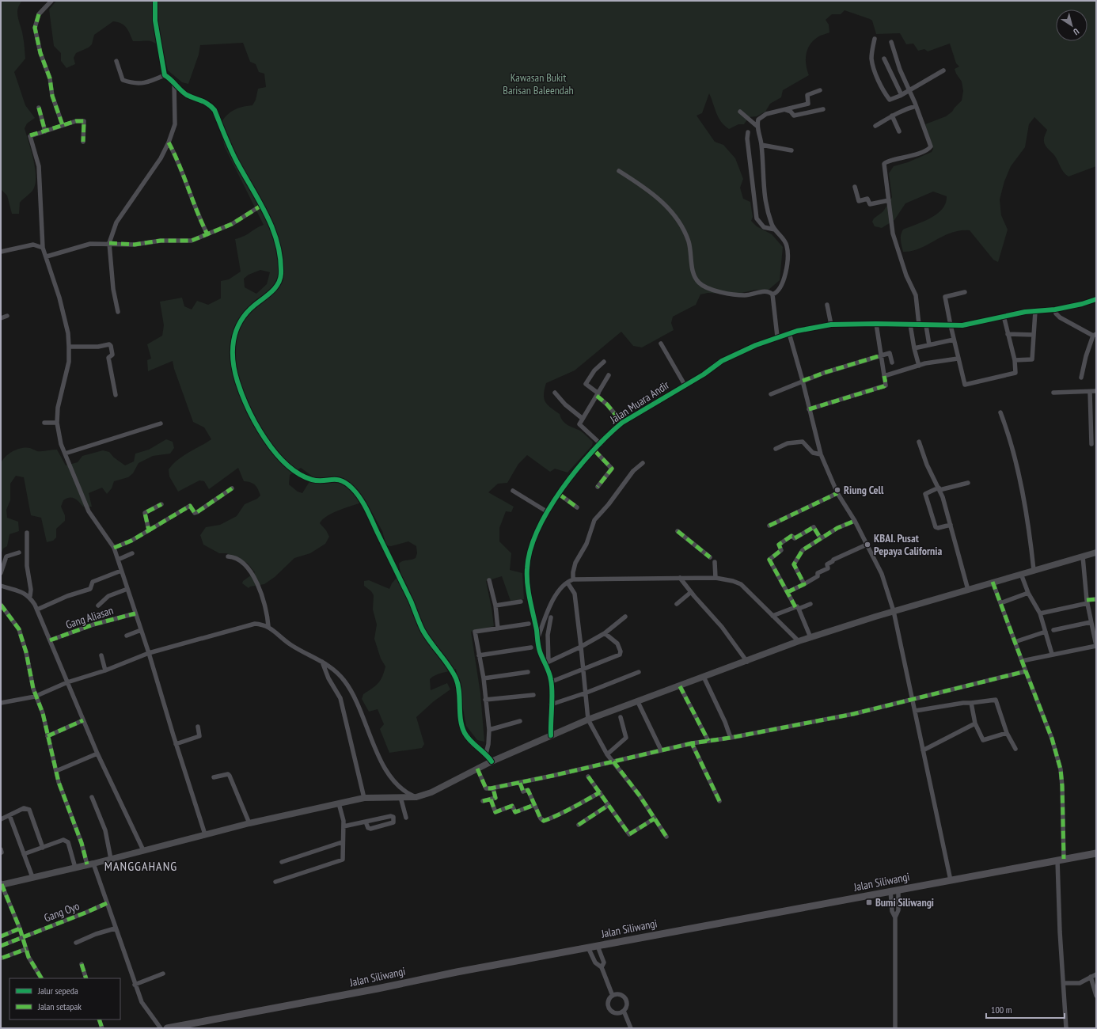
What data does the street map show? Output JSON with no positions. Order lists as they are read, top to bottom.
{
  "streets": {
    "main road": ["Jalan Siliwangi"],
    "street": ["Jalan Muara Andir", "Gang Aliasan", "Gang Oyo"]
  },
  "districts": ["MANGGAHANG"],
  "parks": ["Kawasan Bukit Barisan Baleendah"],
  "places": {
    "other": ["Riung Cell", "KBAI. Pusat Pepaya California"],
    "transit": ["Bumi Siliwangi"]
  },
  "legend": ["Jalur sepeda", "Jalan setapak"],
  "scale_bar": "100 m",
  "north": "bottom right"
}
